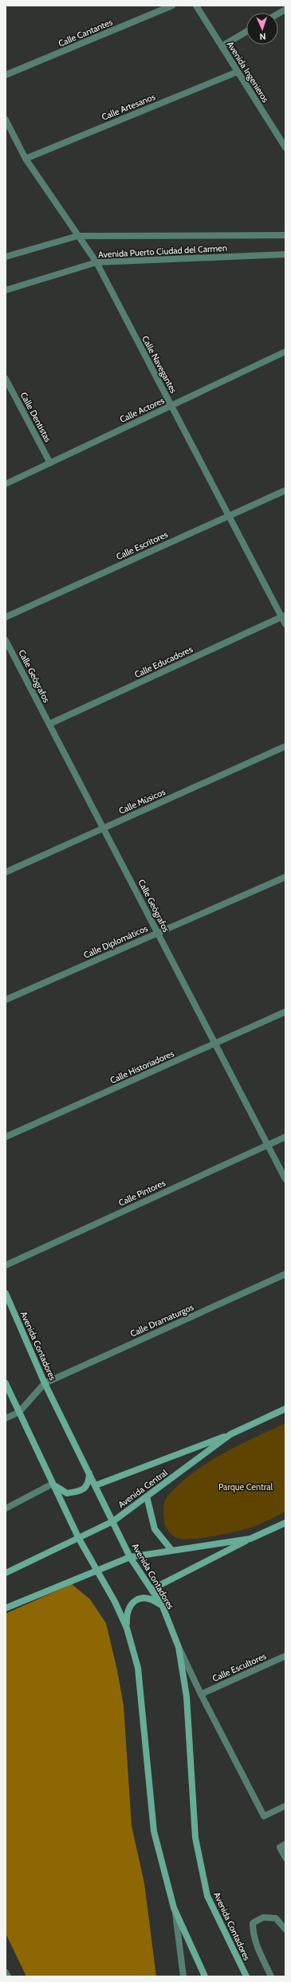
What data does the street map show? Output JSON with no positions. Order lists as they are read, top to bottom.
{
  "streets": {
    "main road": ["Avenida Contadores", "Avenida Central"],
    "street": [
      "Calle Cantantes",
      "Avenida Ingenieros",
      "Calle Artesanos",
      "Avenida Puerto Ciudad del Carmen",
      "Calle Navegantes",
      "Calle Actores",
      "Calle Dentistas",
      "Calle Escritores",
      "Calle Educadores",
      "Calle Geógrafos",
      "Calle Músicos",
      "Calle Diplomáticos",
      "Calle Historiadores",
      "Calle Pintores",
      "Calle Dramaturgos",
      "Calle Escultores"
    ]
  },
  "crossings": [
    ["Avenida Ingenieros", "Calle Artesanos"],
    ["Calle Artesanos", "Calle Navegantes"],
    ["Avenida Puerto Ciudad del Carmen", "Calle Navegantes"],
    ["Calle Navegantes", "Calle Actores"],
    ["Calle Navegantes", "Calle Escritores"],
    ["Calle Navegantes", "Calle Educadores"],
    ["Calle Actores", "Calle Dentistas"],
    ["Calle Educadores", "Calle Geógrafos"],
    ["Calle Geógrafos", "Calle Músicos"],
    ["Calle Geógrafos", "Calle Diplomáticos"],
    ["Calle Geógrafos", "Calle Historiadores"],
    ["Calle Geógrafos", "Calle Pintores"],
    ["Calle Dramaturgos", "Avenida Contadores"],
    ["Avenida Contadores", "Avenida Central"]
  ],
  "parks": ["Parque Central"],
  "north": "bottom"
}
